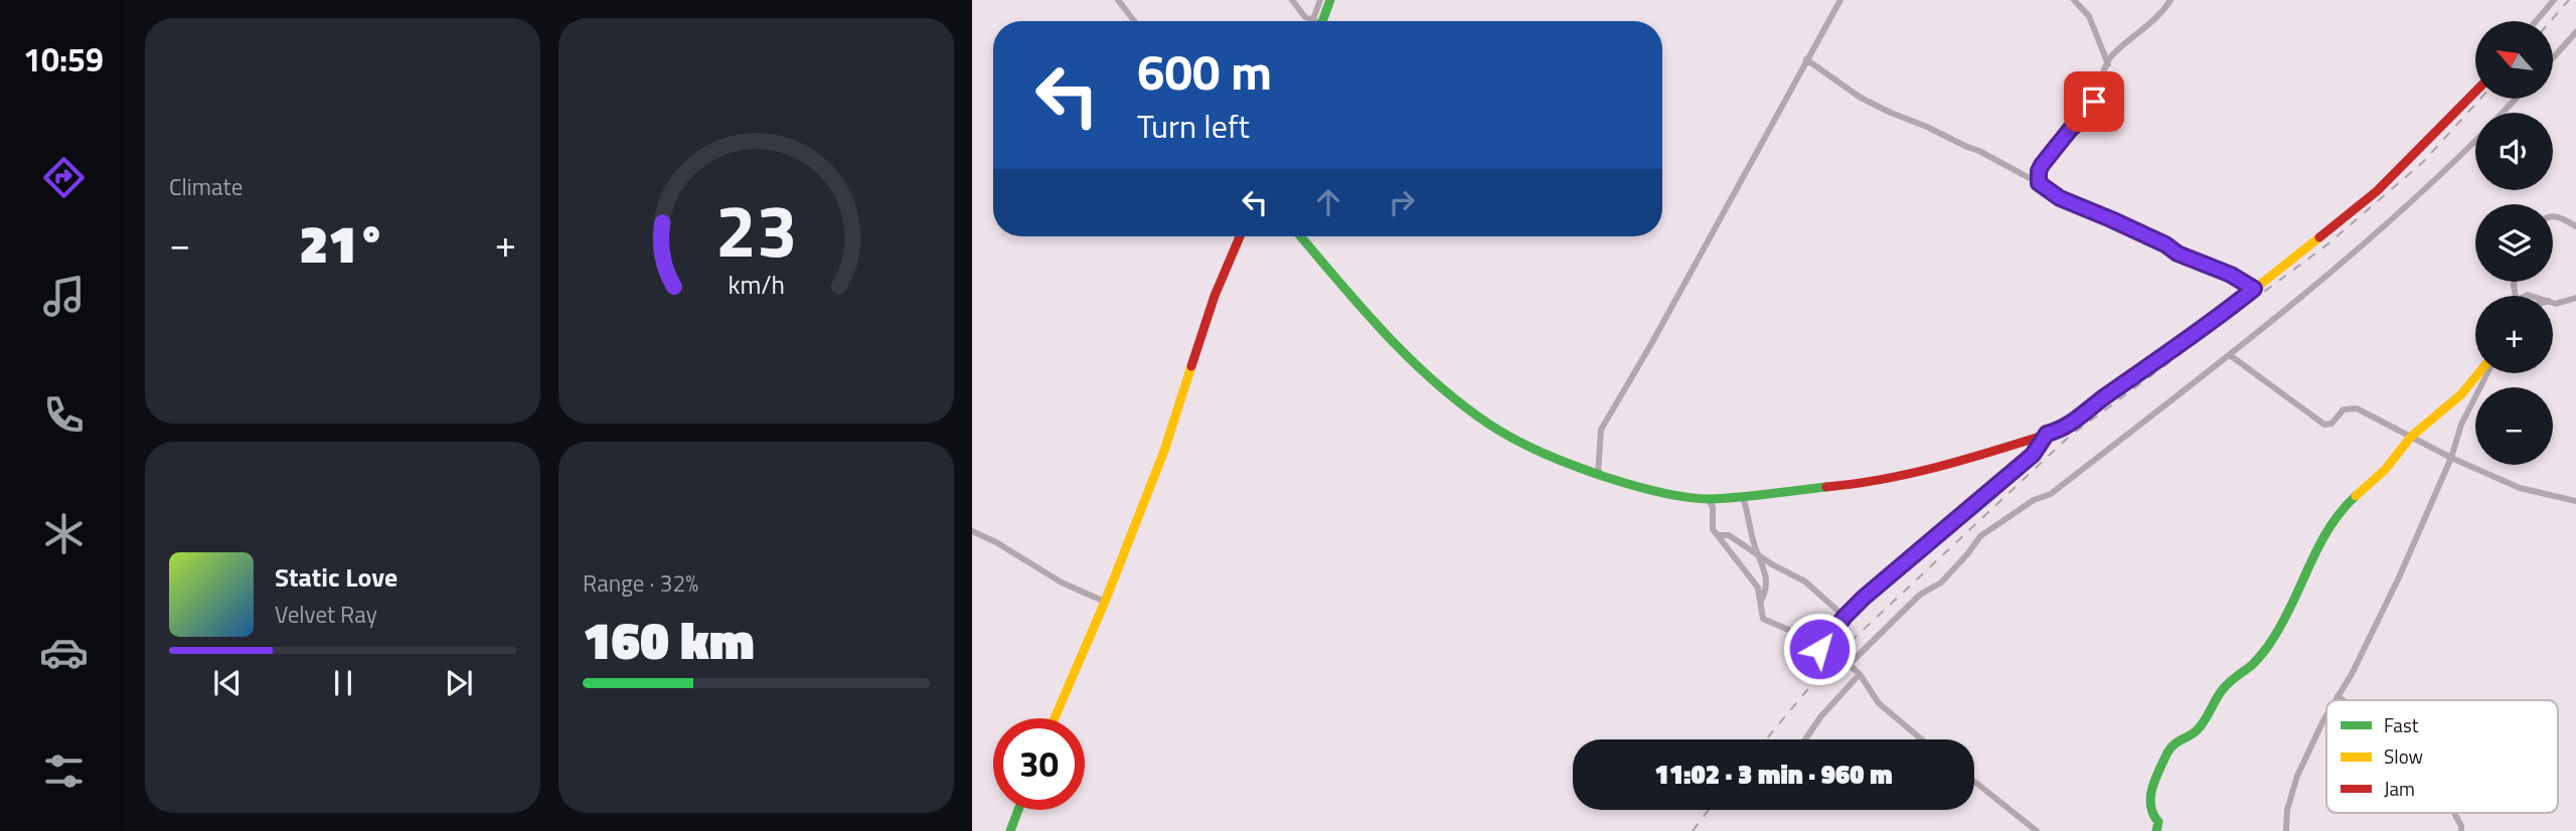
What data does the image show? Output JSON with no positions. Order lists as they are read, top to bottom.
{
  "legend": ["Fast", "Slow", "Jam"],
  "north": "top left",
  "page": {
    "tabs": "10:59",
    "tile": [
      "Climate",
      ["Range · 32%", "160 km"]
    ],
    "map_buttons": ["+", "−"],
    "turn": ["600 m", "Turn left"],
    "heat": ["−", "21°", "+"],
    "song": ["Static Love", "Velvet Ray"],
    "limit": "30",
    "trip": "11:02 · 3 min · 960 m",
    "gauge": ["23", "km/h"]
  }
}
